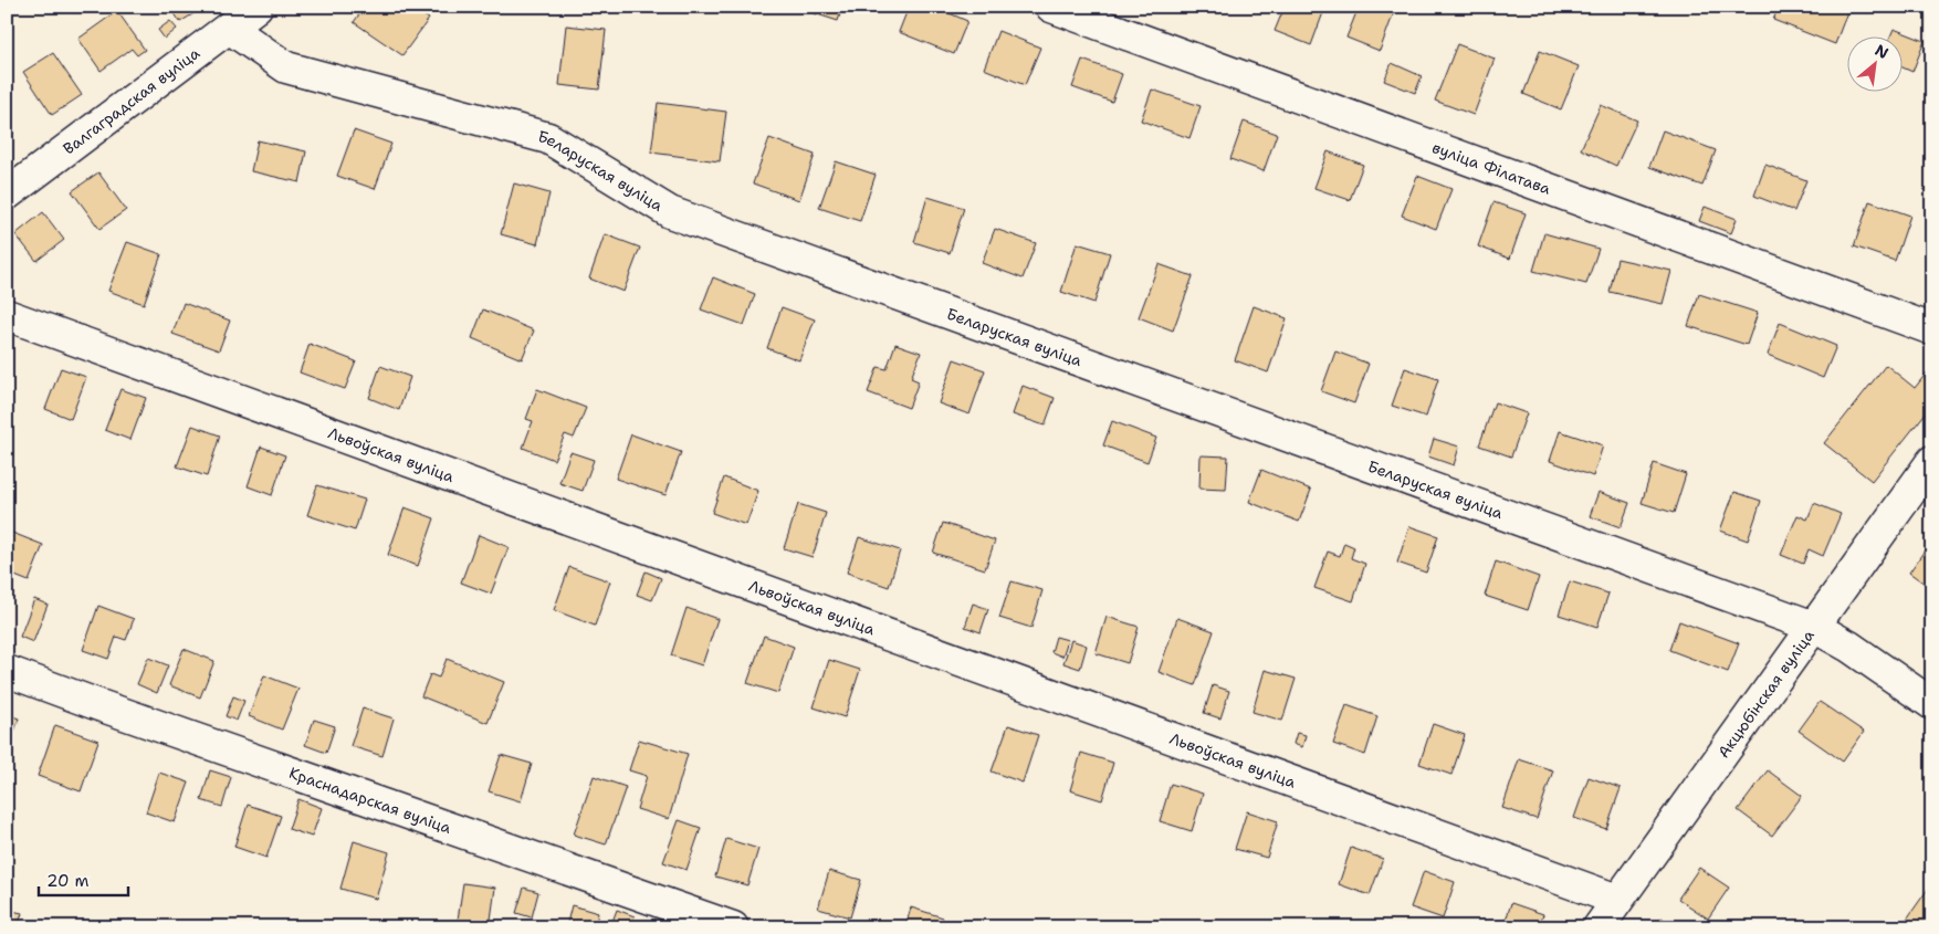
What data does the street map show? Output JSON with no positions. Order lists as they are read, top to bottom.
{
  "streets": {
    "street": [
      "Валгаградская вуліца",
      "вуліца Філатава",
      "Беларуская вуліца",
      "Львоўская вуліца",
      "Акцюбінская вуліца",
      "Краснадарская вуліца"
    ]
  },
  "crossings": [
    ["Валгаградская вуліца", "Беларуская вуліца"],
    ["Беларуская вуліца", "Акцюбінская вуліца"],
    ["Львоўская вуліца", "Акцюбінская вуліца"]
  ],
  "scale_bar": "20 m",
  "north": "top right"
}
